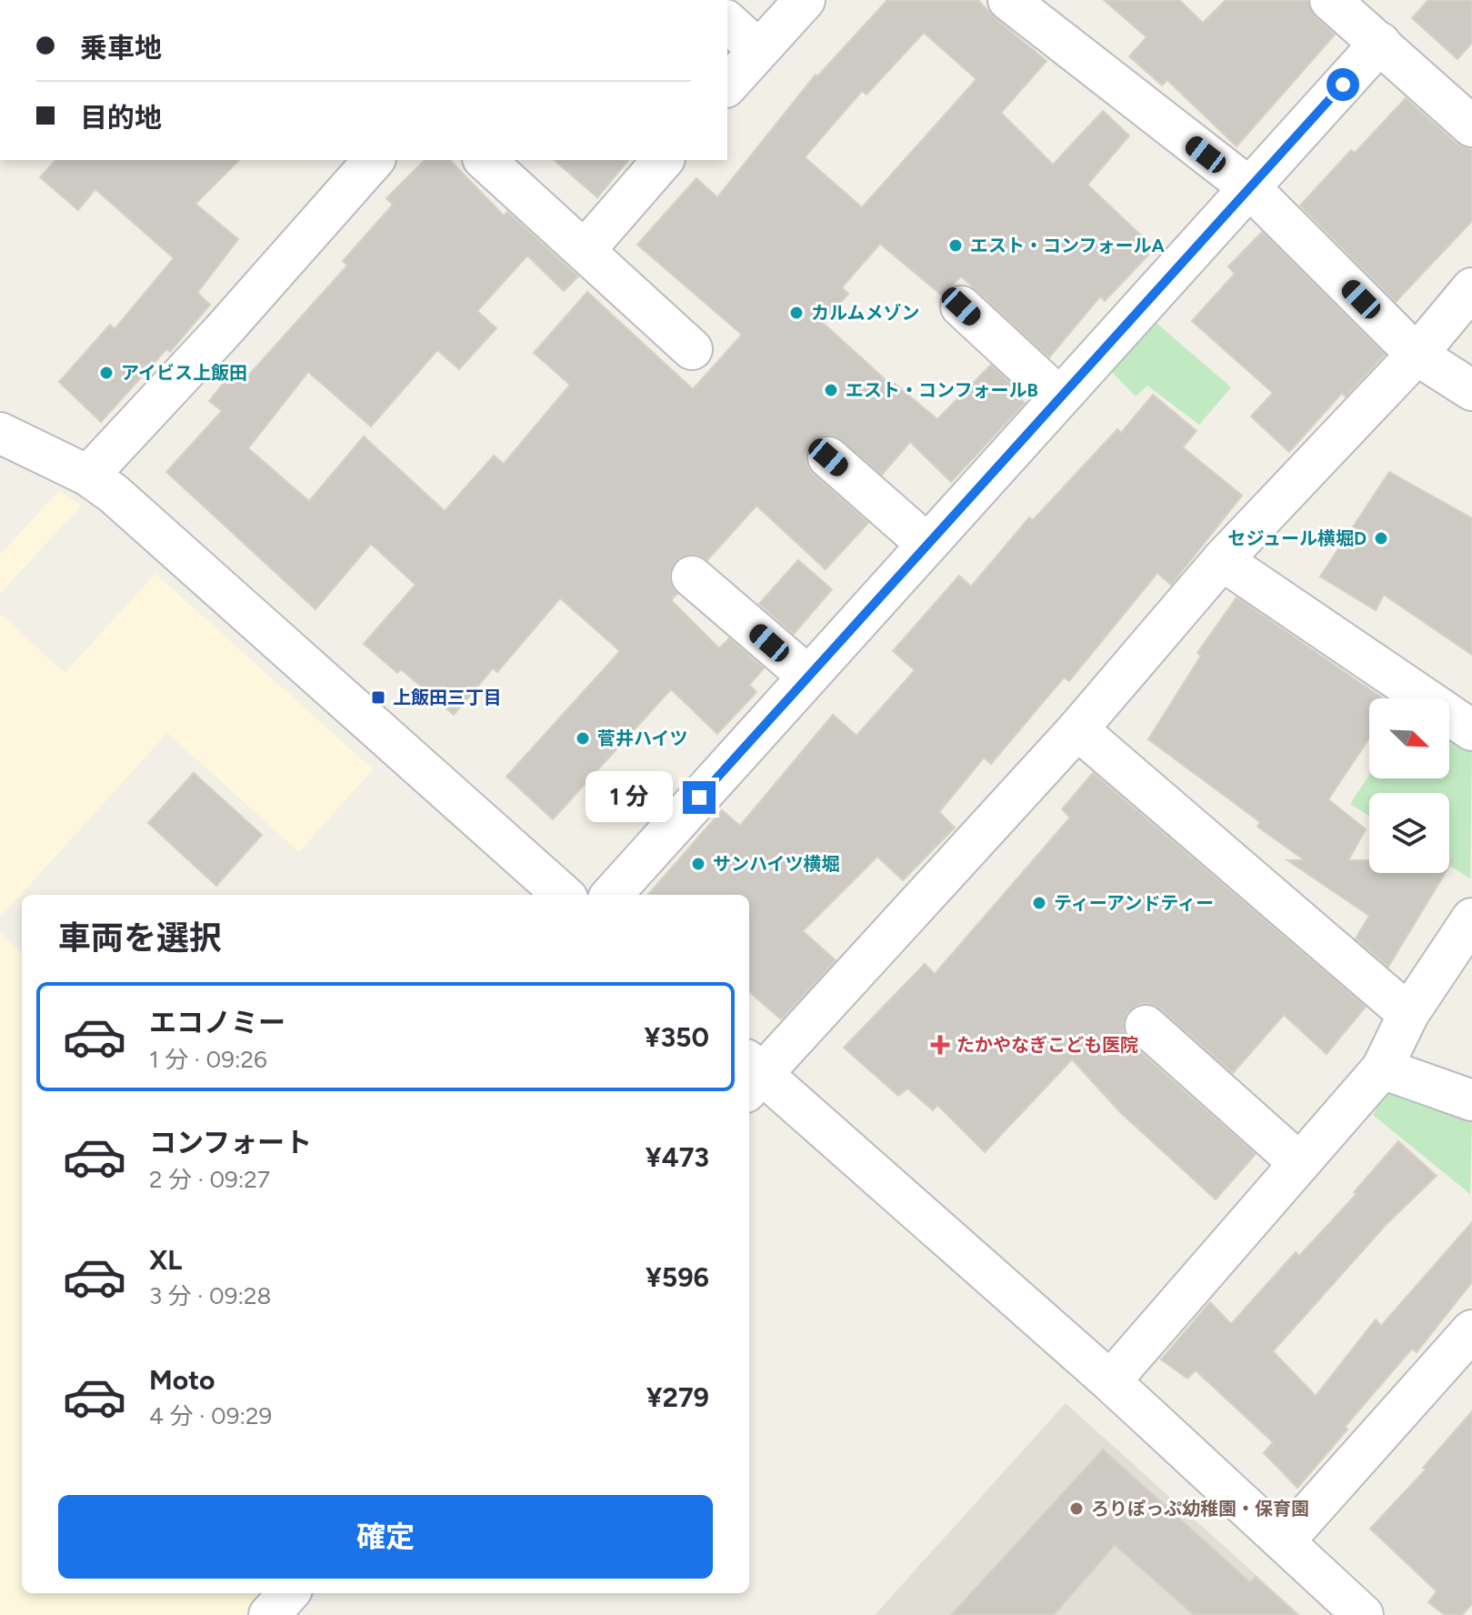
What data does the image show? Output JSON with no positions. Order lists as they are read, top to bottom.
{
  "places": {
    "other": [
      "エスト・コンフォールA",
      "カルムメゾン",
      "アイビス上飯田",
      "エスト・コンフォールB",
      "セジュール横堀D",
      "菅井ハイツ",
      "サンハイツ横堀",
      "ティーアンドティー",
      "ろりぽっぷ幼稚園・保育園"
    ],
    "transit": ["上飯田三丁目"],
    "health": ["たかやなぎこども医院"]
  },
  "north": "bottom right",
  "page": {
    "banner": ["乗車地", "目的地"],
    "bubble": "1 分",
    "heading": "車両を選択",
    "list": [
      {
        "name": "エコノミー",
        "note": "1 分 · 09:26",
        "value": "¥350"
      },
      {
        "name": "コンフォート",
        "note": "2 分 · 09:27",
        "value": "¥473"
      },
      {
        "name": "XL",
        "note": "3 分 · 09:28",
        "value": "¥596"
      },
      {
        "name": "Moto",
        "note": "4 分 · 09:29",
        "value": "¥279"
      }
    ],
    "buttons": "確定"
  }
}
